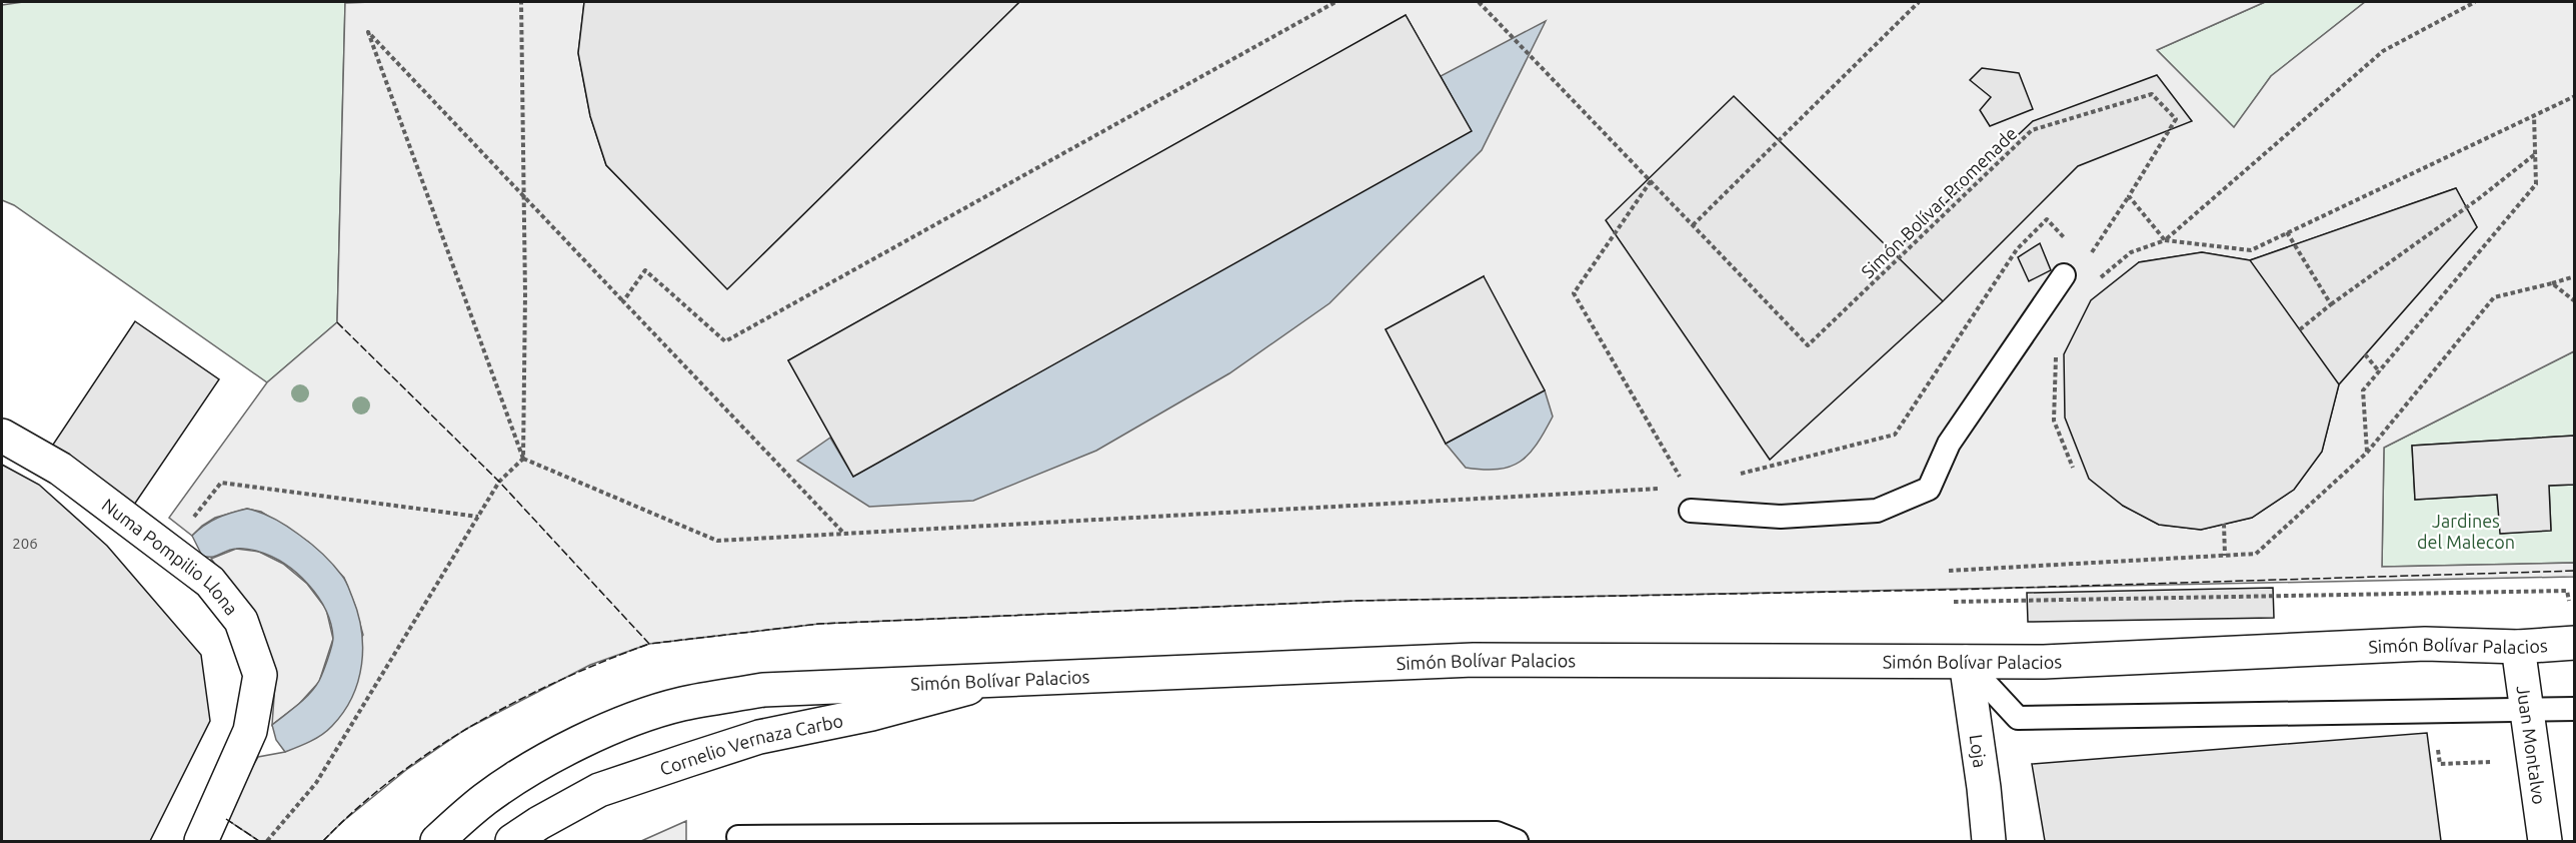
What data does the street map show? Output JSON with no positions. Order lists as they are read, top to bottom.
{
  "streets": {
    "main road": [
      "Numa Pompilio Llona",
      "Simón Bolívar Palacios",
      "Cornelio Vernaza Carbo",
      "Juan Montalvo",
      "Loja"
    ],
    "path": ["Simón Bolívar Promenade"]
  },
  "crossings": [
    ["Simón Bolívar Palacios", "Cornelio Vernaza Carbo"],
    ["Simón Bolívar Palacios", "Juan Montalvo"],
    ["Simón Bolívar Palacios", "Loja"]
  ],
  "parks": ["Jardines del Malecon"],
  "house_numbers": ["206"]
}
